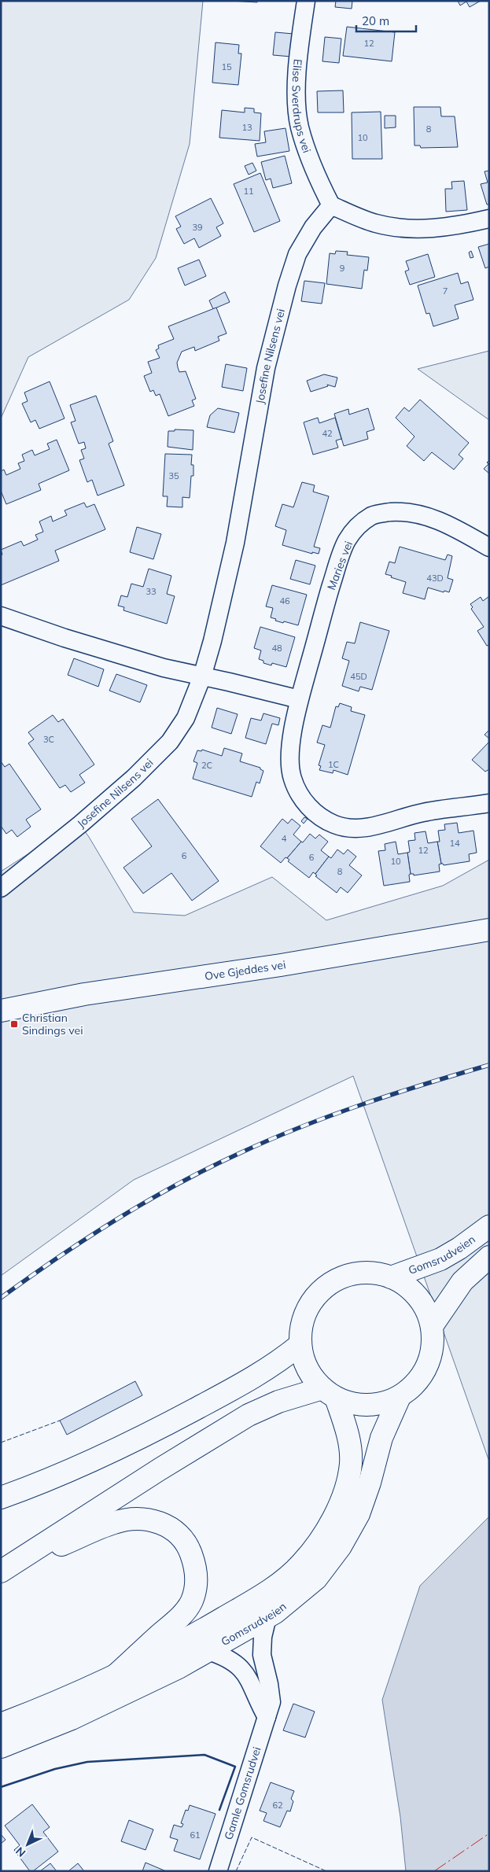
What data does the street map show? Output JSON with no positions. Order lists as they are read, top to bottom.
{
  "streets": {
    "main road": ["Ove Gjeddes vei", "Gomsrudveien"],
    "street": [
      "Elise Sverdrups vei",
      "Josefine Nilsens vei",
      "Maries vei",
      "Gamle Gomsrudvei"
    ]
  },
  "crossings": [
    ["Elise Sverdrups vei", "Josefine Nilsens vei"],
    ["Gomsrudveien", "Gamle Gomsrudvei"]
  ],
  "places": {
    "transit": ["Christian Sindings vei"]
  },
  "house_numbers": [
    "12",
    "15",
    "13",
    "8",
    "10",
    "11",
    "39",
    "9",
    "7",
    "42",
    "35",
    "43D",
    "33",
    "46",
    "48",
    "45D",
    "3C",
    "1C",
    "2C",
    "4",
    "14",
    "12",
    "6",
    "6",
    "10",
    "8",
    "62",
    "61"
  ],
  "scale_bar": "20 m",
  "north": "bottom left"
}
